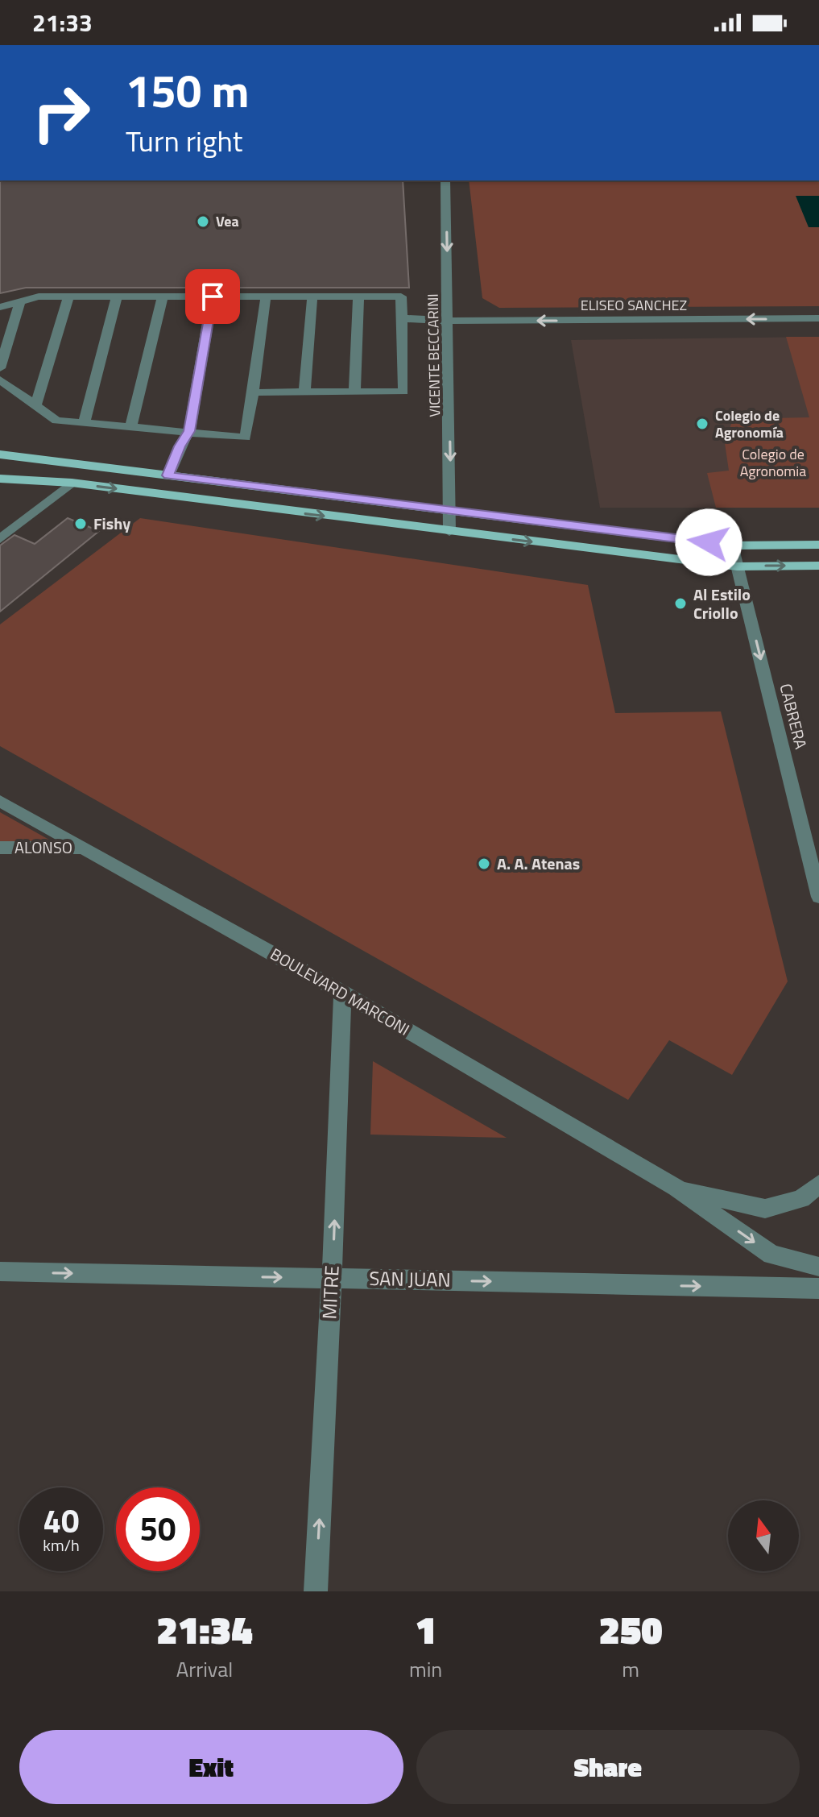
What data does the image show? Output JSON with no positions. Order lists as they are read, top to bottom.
{
  "streets": {
    "street": [
      "ELISEO SANCHEZ",
      "VICENTE BECCARINI",
      "CABRERA",
      "ALONSO",
      "BOULEVARD MARCONI",
      "SAN JUAN",
      "MITRE"
    ]
  },
  "crossings": [
    ["ELISEO SANCHEZ", "VICENTE BECCARINI"],
    ["ALONSO", "BOULEVARD MARCONI"],
    ["BOULEVARD MARCONI", "MITRE"],
    ["SAN JUAN", "MITRE"]
  ],
  "one_way": [
    "ELISEO SANCHEZ",
    "CABRERA",
    "SAN JUAN",
    "MITRE"
  ],
  "parks": ["Colegio de Agronomia"],
  "places": [
    "Vea",
    "Colegio de Agronomía",
    "Fishy",
    "Al Estilo Criollo",
    "A. A. Atenas"
  ],
  "north": "top",
  "page": {
    "status": "21:33",
    "turn": ["150 m", "Turn right"],
    "speed": "40 km/h",
    "limit": "50",
    "eta": [
      "21:34",
      "Arrival",
      "1",
      "min",
      "250",
      "m"
    ],
    "buttons": ["Exit", "Share"]
  }
}
